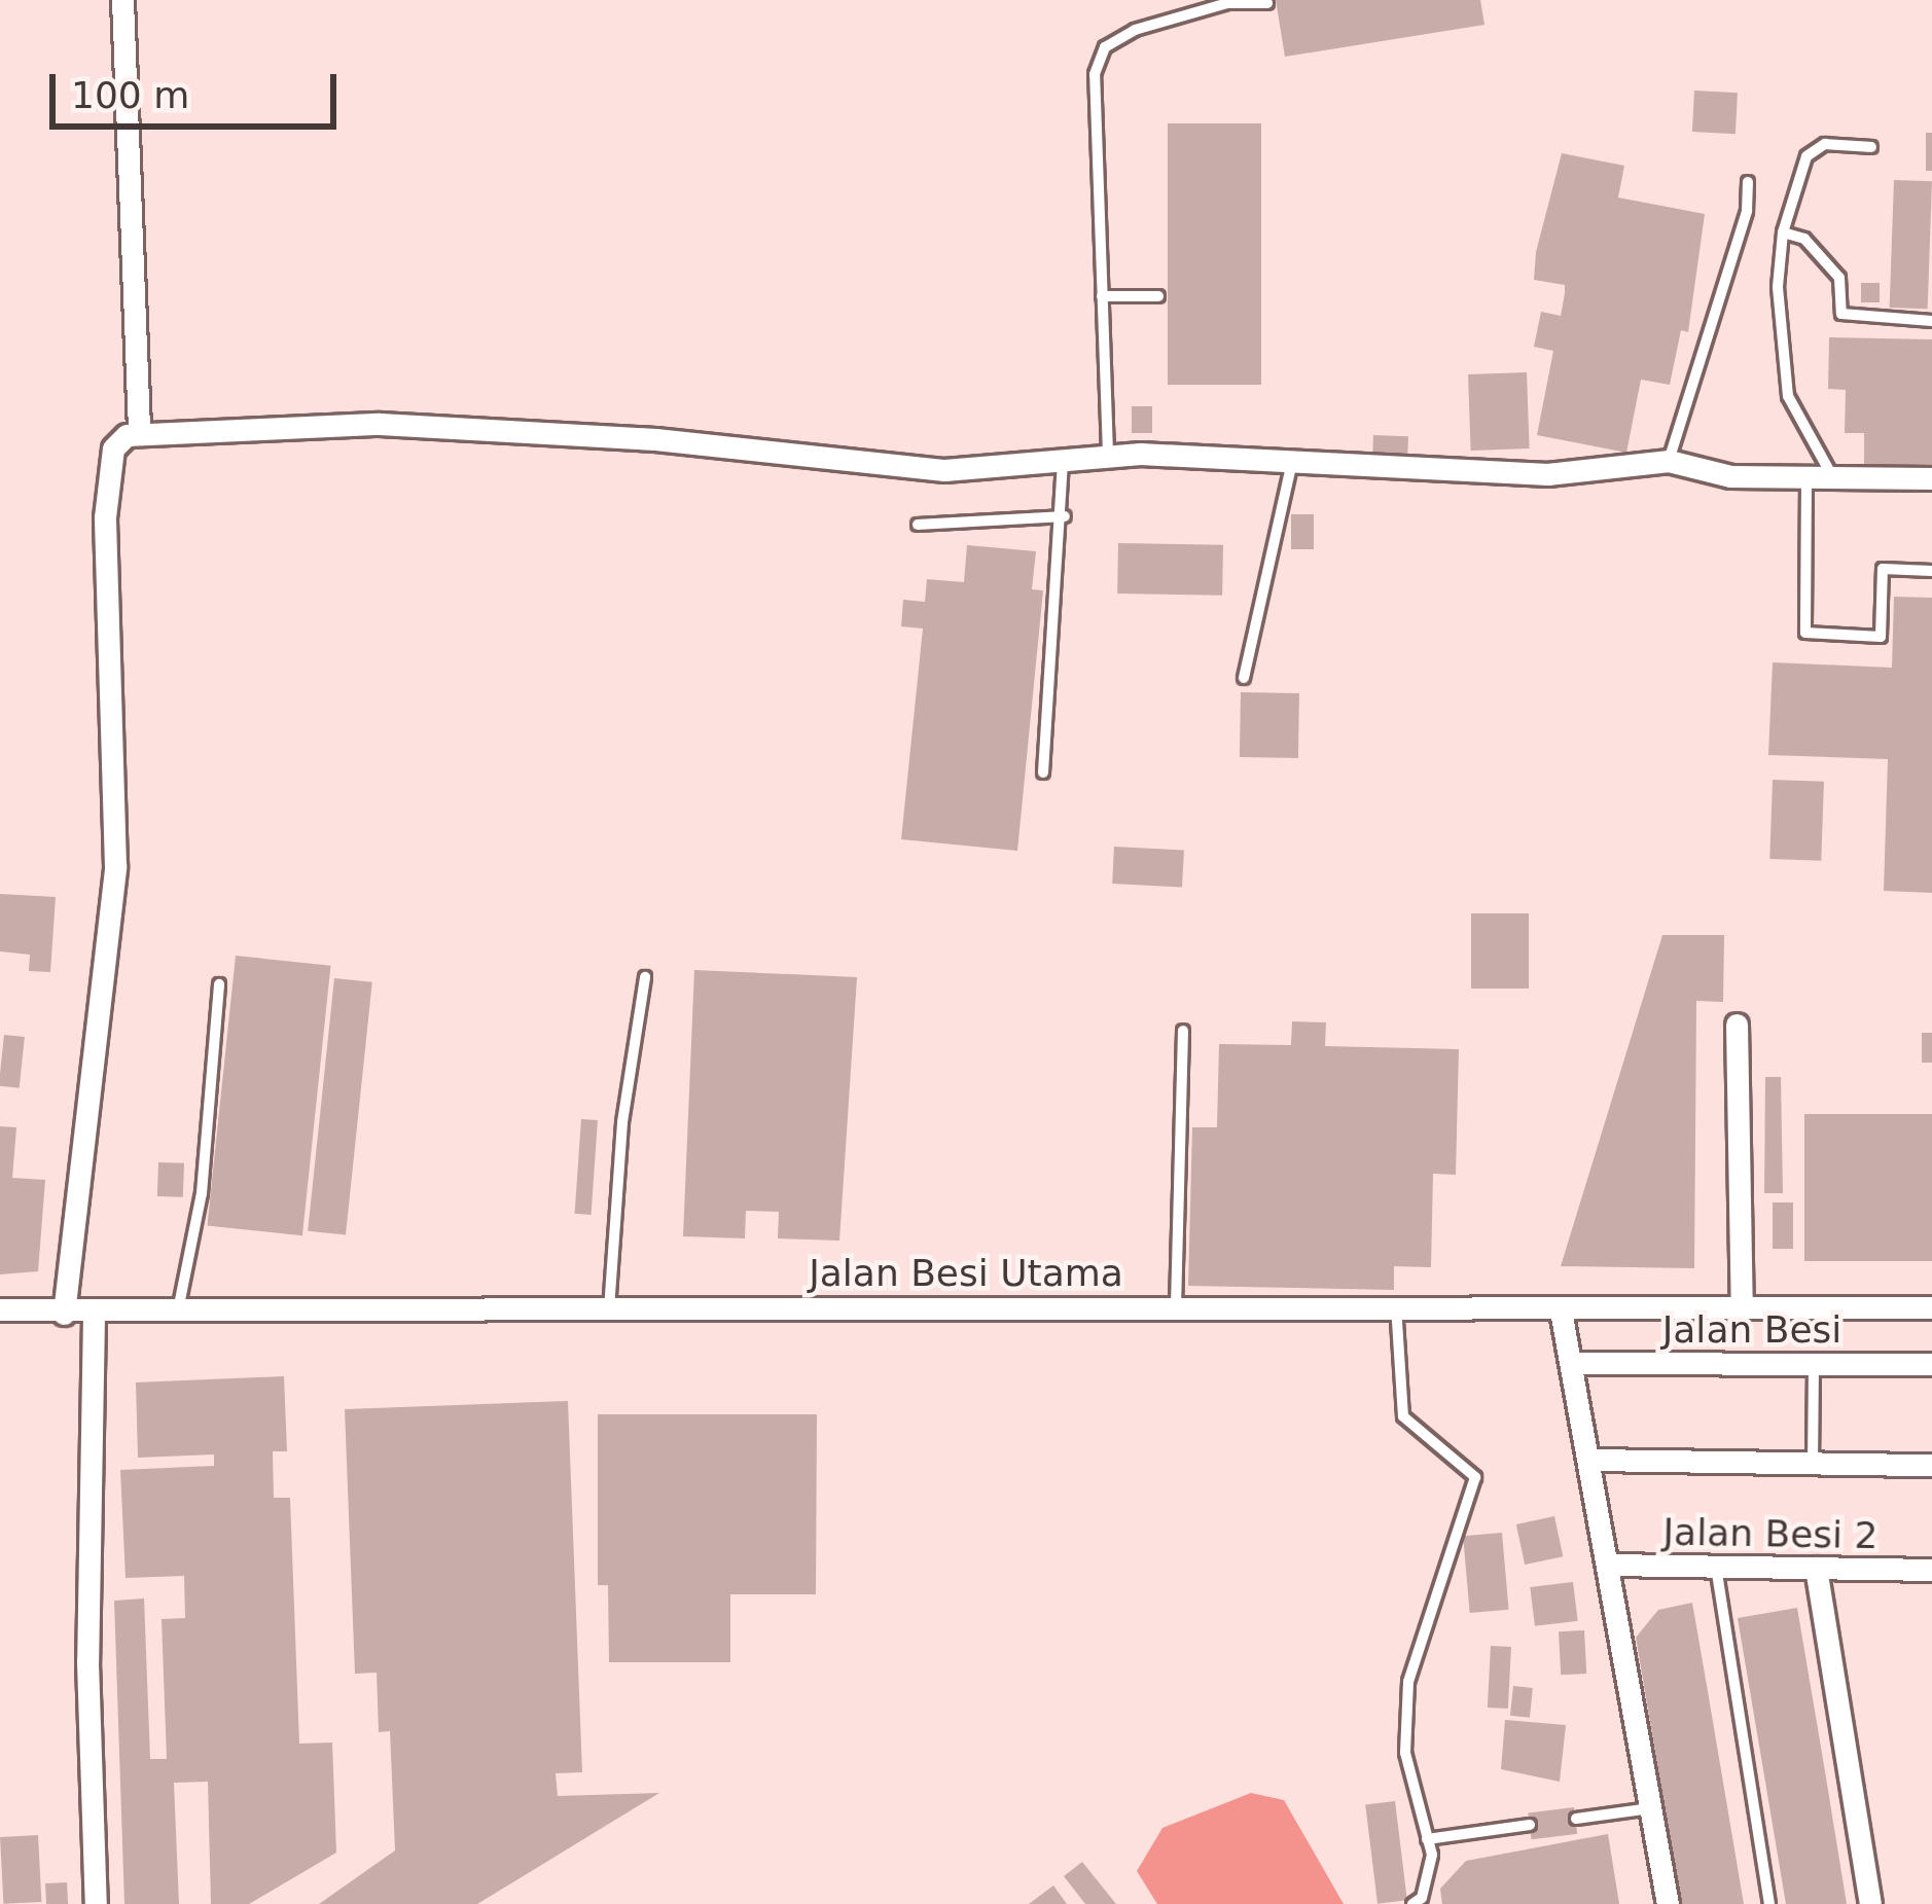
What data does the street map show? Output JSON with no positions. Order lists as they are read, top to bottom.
{
  "streets": {
    "street": ["Jalan Besi Utama", "Jalan Besi", "Jalan Besi 2"]
  },
  "scale_bar": "100 m"
}
